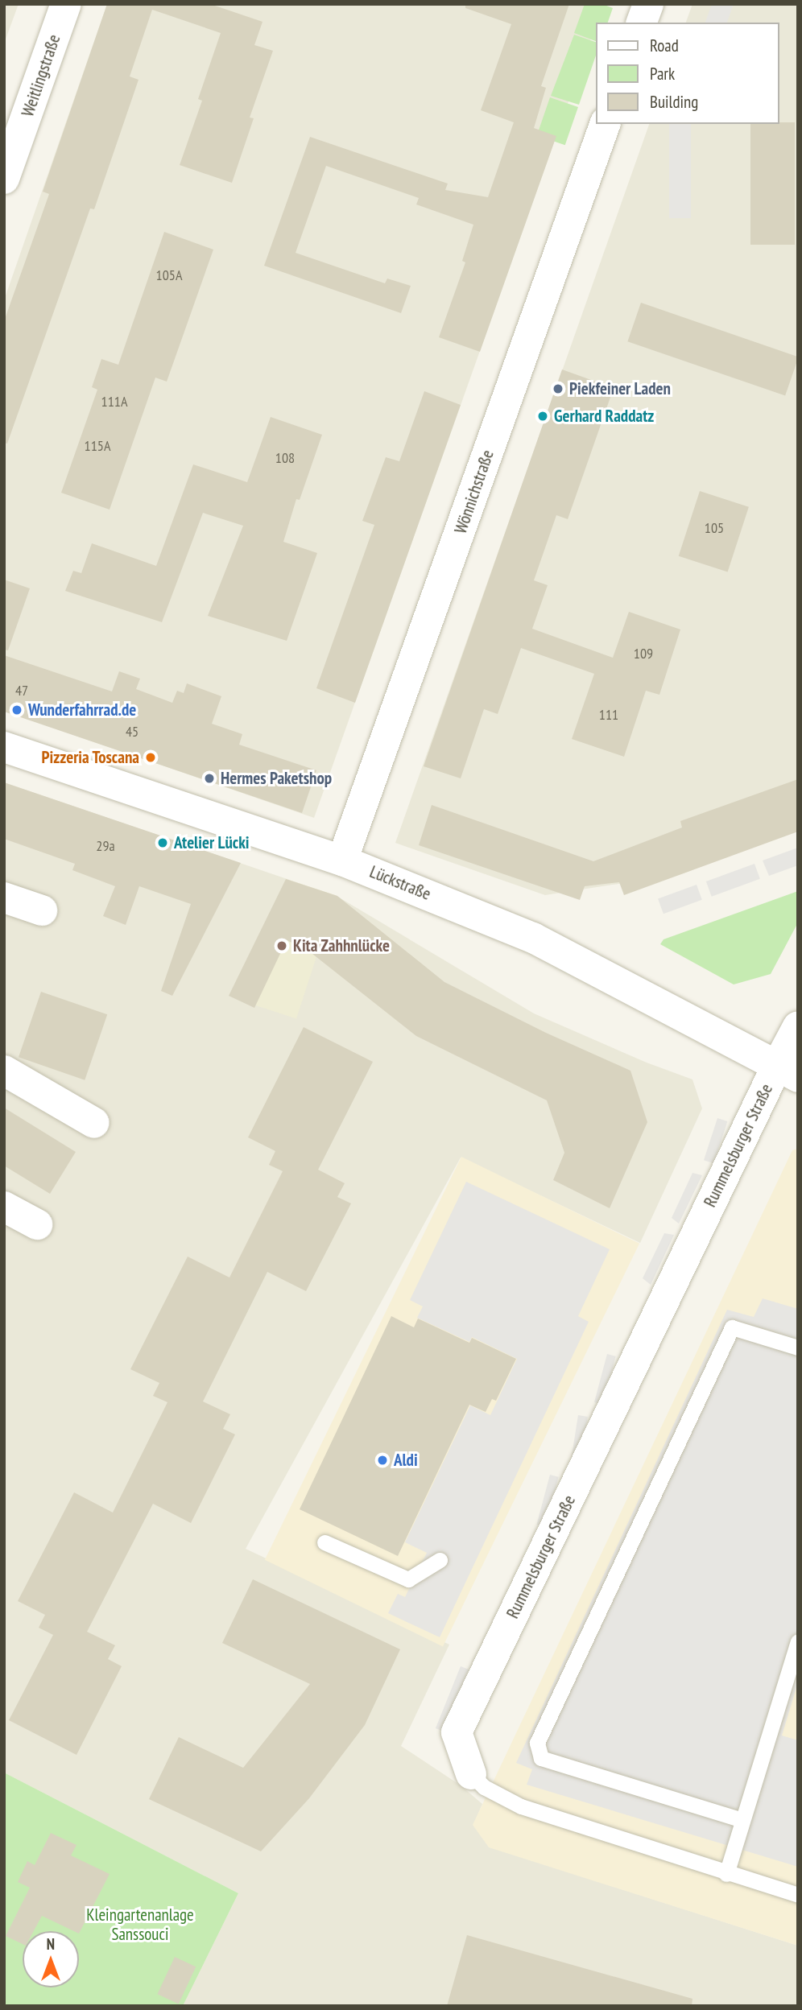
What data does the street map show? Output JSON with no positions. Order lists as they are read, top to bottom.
{
  "streets": {
    "street": [
      "Weitlingstraße",
      "Wönnichstraße",
      "Lückstraße",
      "Rummelsburger Straße"
    ]
  },
  "crossings": [
    ["Wönnichstraße", "Lückstraße"],
    ["Lückstraße", "Rummelsburger Straße"]
  ],
  "parks": ["Kleingartenanlage Sanssouci"],
  "places": [
    "Piekfeiner Laden",
    "Gerhard Raddatz",
    "Wunderfahrrad.de",
    "Pizzeria Toscana",
    "Hermes Paketshop",
    "Atelier Lücki",
    "Kita Zahhnlücke",
    "Aldi"
  ],
  "house_numbers": [
    "105A",
    "111A",
    "115A",
    "108",
    "105",
    "109",
    "47",
    "111",
    "45",
    "29a"
  ],
  "legend": ["Road", "Park", "Building"],
  "north": "top"
}
